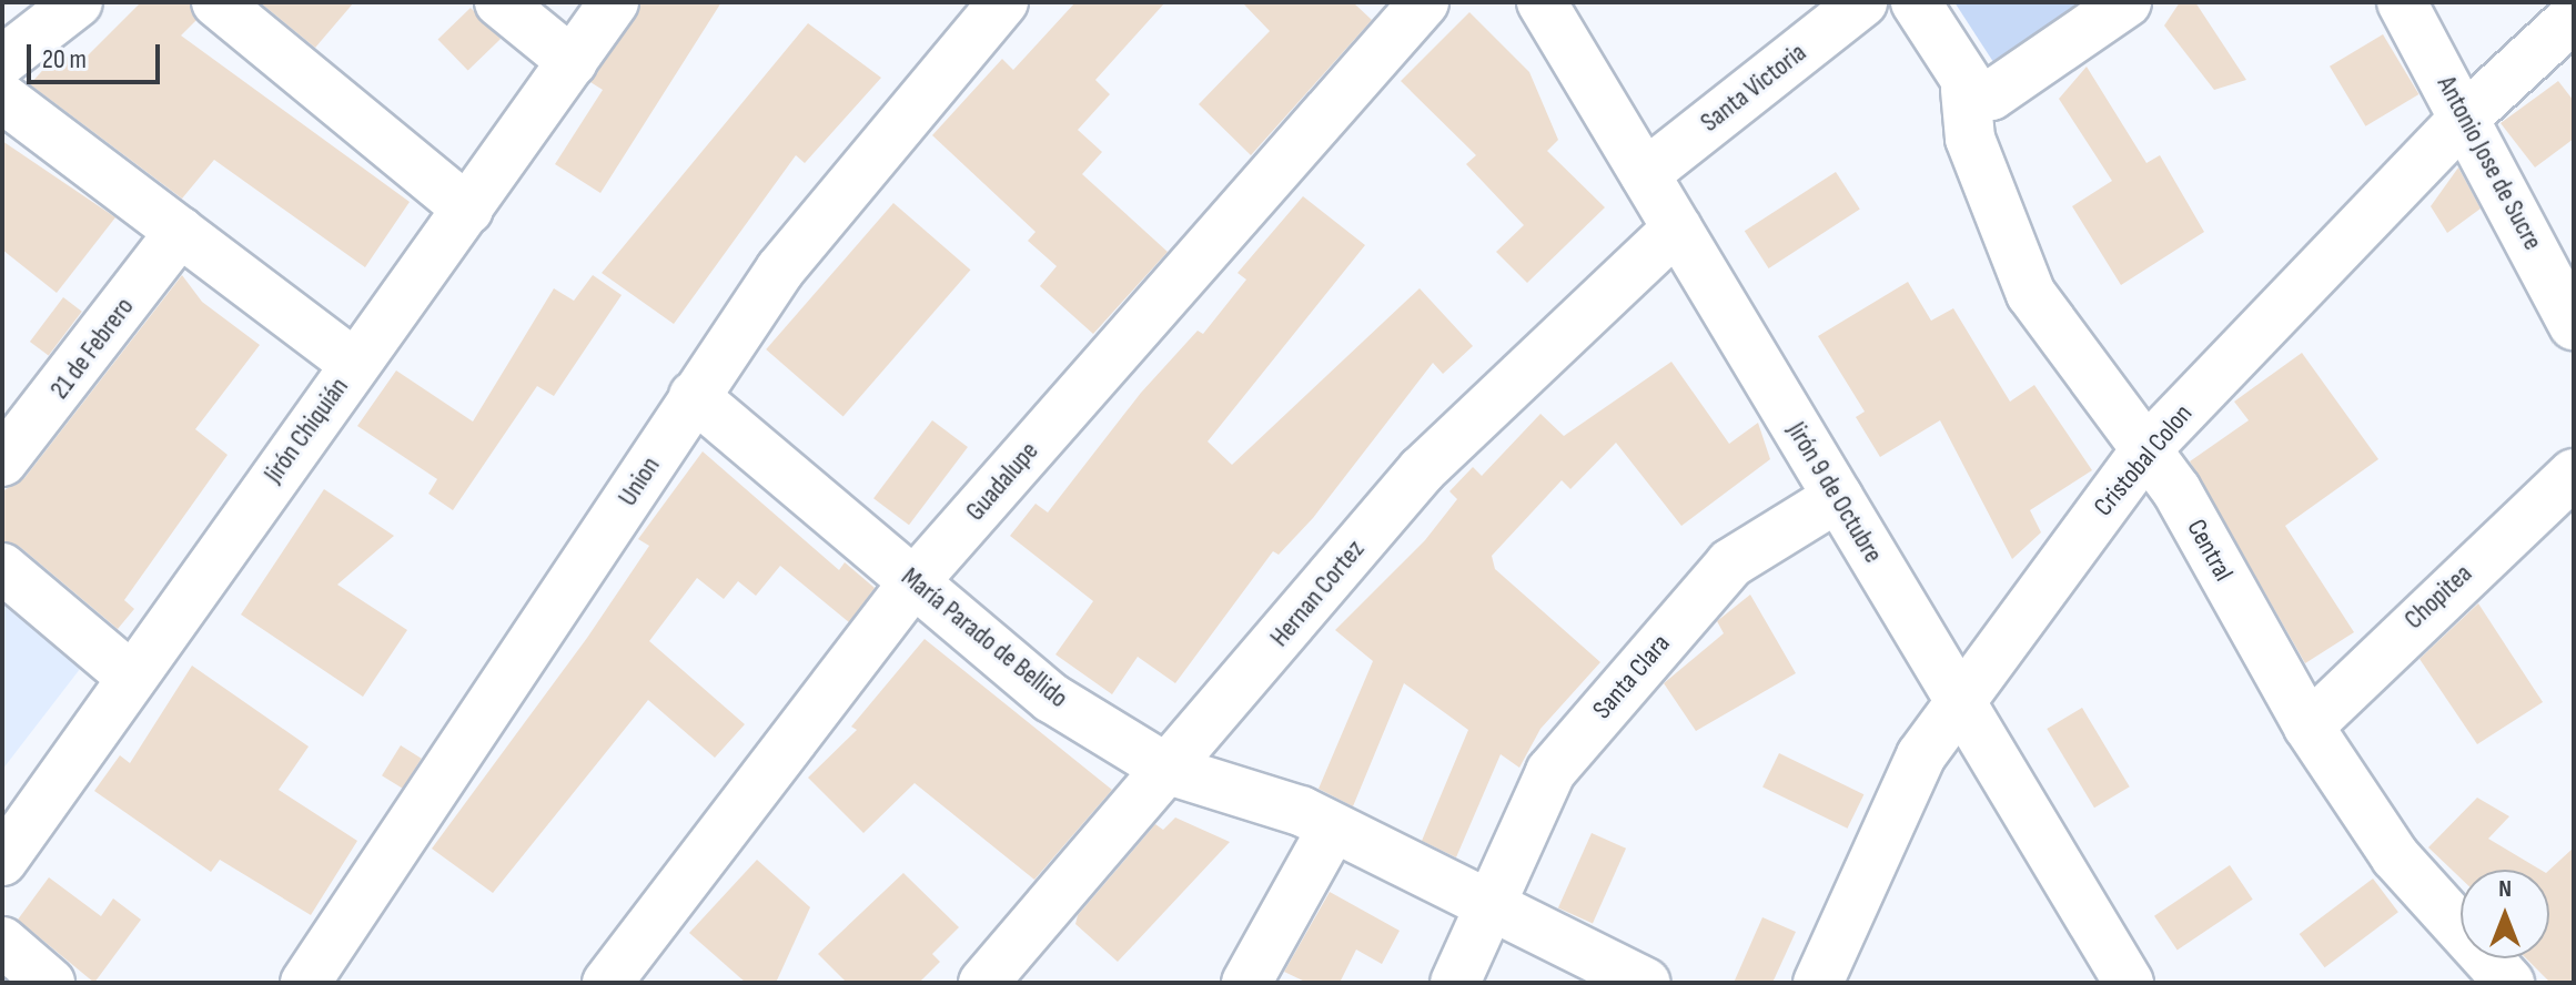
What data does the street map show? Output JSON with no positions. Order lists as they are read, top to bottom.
{
  "streets": {
    "street": [
      "Santa Victoria",
      "Antonio Jose de Sucre",
      "21 de Febrero",
      "Jirón Chiquián",
      "Cristobal Colon",
      "Union",
      "Guadalupe",
      "Jirón 9 de Octubre",
      "Central",
      "Hernan Cortez",
      "Chopitea",
      "María Parado de Bellido",
      "Santa Clara"
    ]
  },
  "crossings": [
    ["Santa Victoria", "Jirón 9 de Octubre"],
    ["Antonio Jose de Sucre", "Cristobal Colon"],
    ["Cristobal Colon", "Jirón 9 de Octubre"],
    ["Cristobal Colon", "Central"],
    ["Union", "María Parado de Bellido"],
    ["Guadalupe", "María Parado de Bellido"],
    ["Jirón 9 de Octubre", "Hernan Cortez"],
    ["Jirón 9 de Octubre", "Santa Clara"],
    ["Central", "Chopitea"],
    ["Hernan Cortez", "María Parado de Bellido"],
    ["María Parado de Bellido", "Santa Clara"]
  ],
  "scale_bar": "20 m",
  "north": "top"
}
